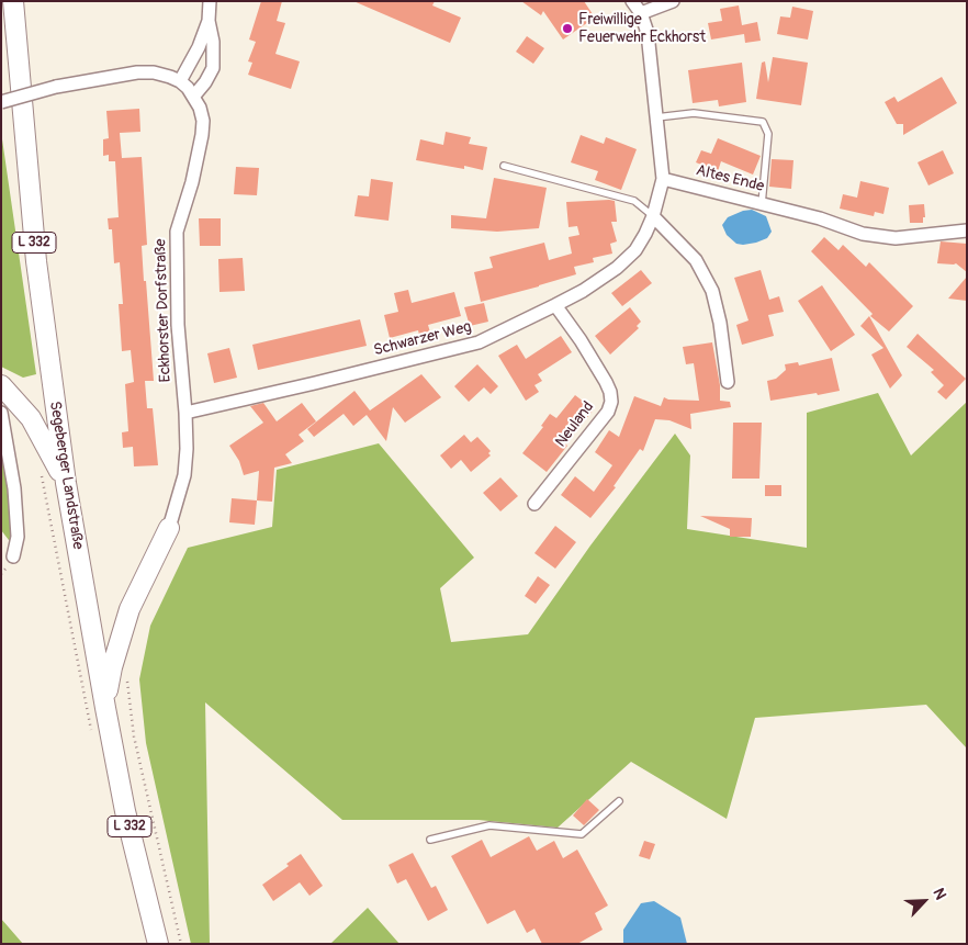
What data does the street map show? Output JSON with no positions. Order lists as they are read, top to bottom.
{
  "streets": {
    "main road": ["L 332", "Segeberger Landstraße"],
    "street": [
      "Altes Ende",
      "Eckhorster Dorfstraße",
      "Schwarzer Weg",
      "Neuland"
    ]
  },
  "crossings": [
    ["Altes Ende", "Schwarzer Weg"],
    ["Eckhorster Dorfstraße", "Schwarzer Weg"],
    ["Schwarzer Weg", "Neuland"]
  ],
  "places": ["Freiwillige Feuerwehr Eckhorst"],
  "north": "top right"
}
